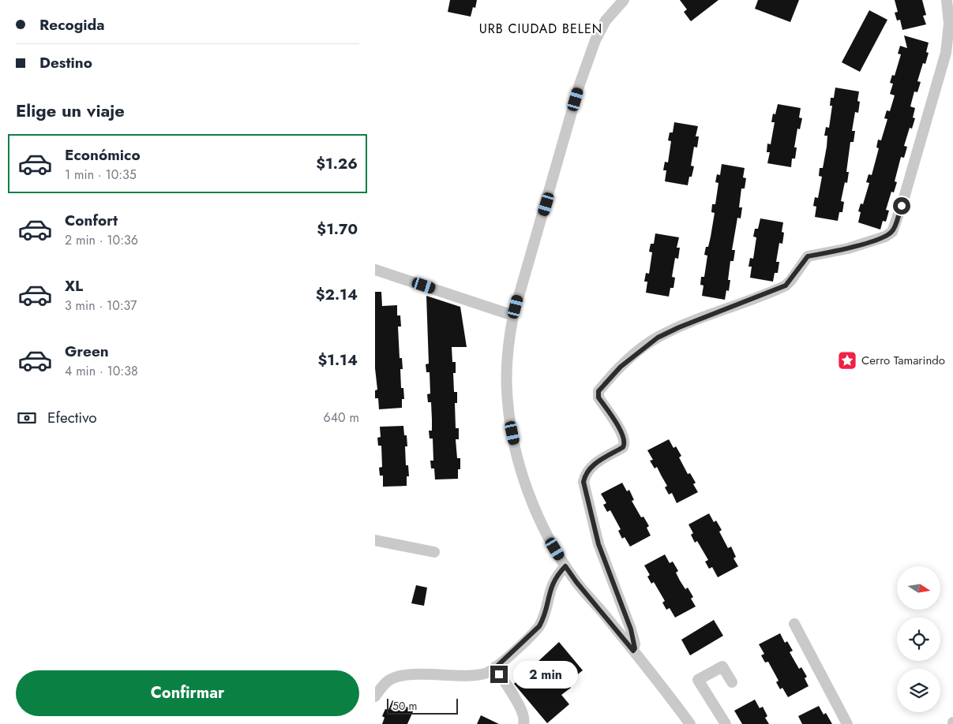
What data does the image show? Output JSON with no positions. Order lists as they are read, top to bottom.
{
  "districts": ["URB CIUDAD BELEN"],
  "places": {
    "place": ["Cerro Tamarindo"]
  },
  "scale_bar": "50 m",
  "north": "right",
  "page": {
    "banner": ["Recogida", "Destino"],
    "heading": "Elige un viaje",
    "list": [
      {
        "name": "Económico",
        "note": "1 min · 10:35",
        "value": "$1.26"
      },
      {
        "name": "Confort",
        "note": "2 min · 10:36",
        "value": "$1.70"
      },
      {
        "name": "XL",
        "note": "3 min · 10:37",
        "value": "$2.14"
      },
      {
        "name": "Green",
        "note": "4 min · 10:38",
        "value": "$1.14"
      }
    ],
    "pay": ["Efectivo", "640 m"],
    "bubble": "2 min",
    "buttons": "Confirmar",
    "scale": "50 m"
  }
}
